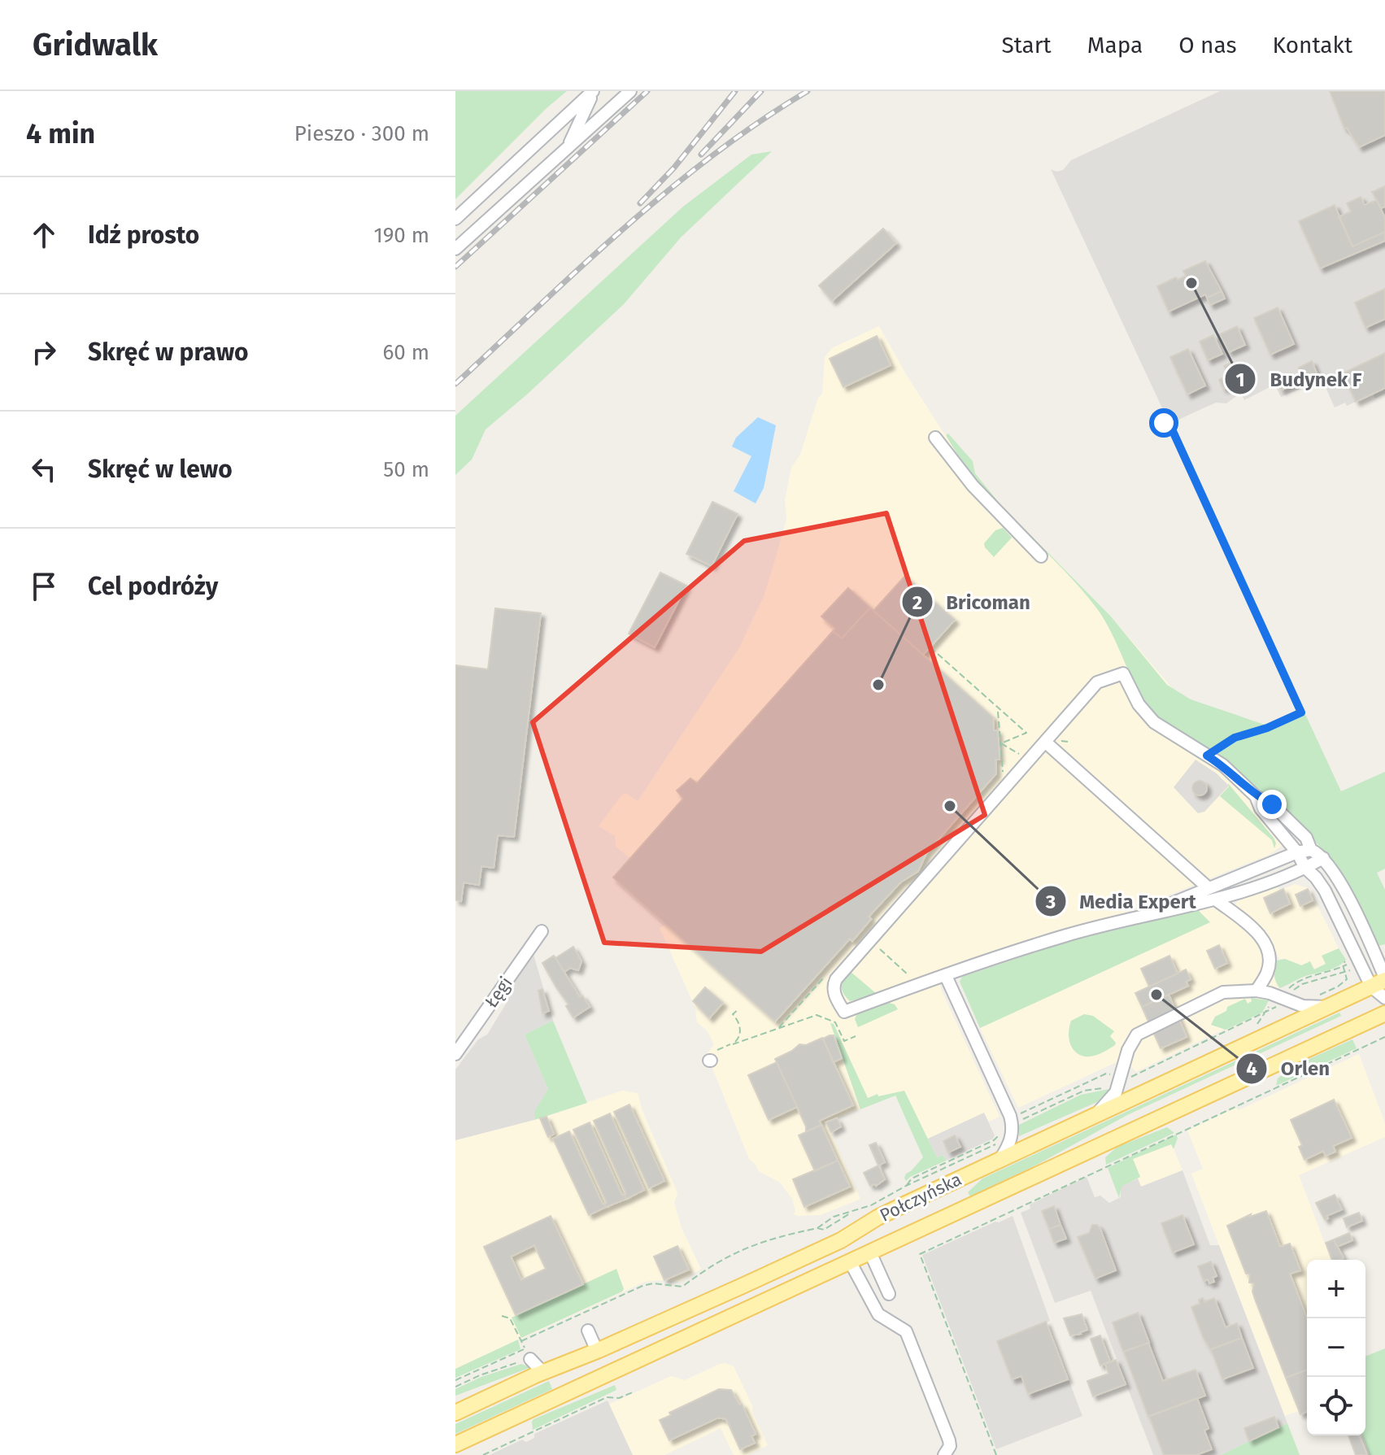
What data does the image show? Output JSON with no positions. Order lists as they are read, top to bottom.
{
  "streets": {
    "main road": ["Połczyńska"],
    "street": ["Łęgi"]
  },
  "places": [
    "Budynek F",
    "Bricoman",
    "Media Expert",
    "Orlen"
  ],
  "page": {
    "header": "Gridwalk",
    "nav": [
      "Start",
      "Mapa",
      "O nas",
      "Kontakt"
    ],
    "heading": ["4 min", "Pieszo · 300 m"],
    "list": [
      ["Idź prosto", "190 m"],
      ["Skręć w prawo", "60 m"],
      ["Skręć w lewo", "50 m"],
      "Cel podróży"
    ],
    "map_buttons": ["+", "−"]
  }
}
